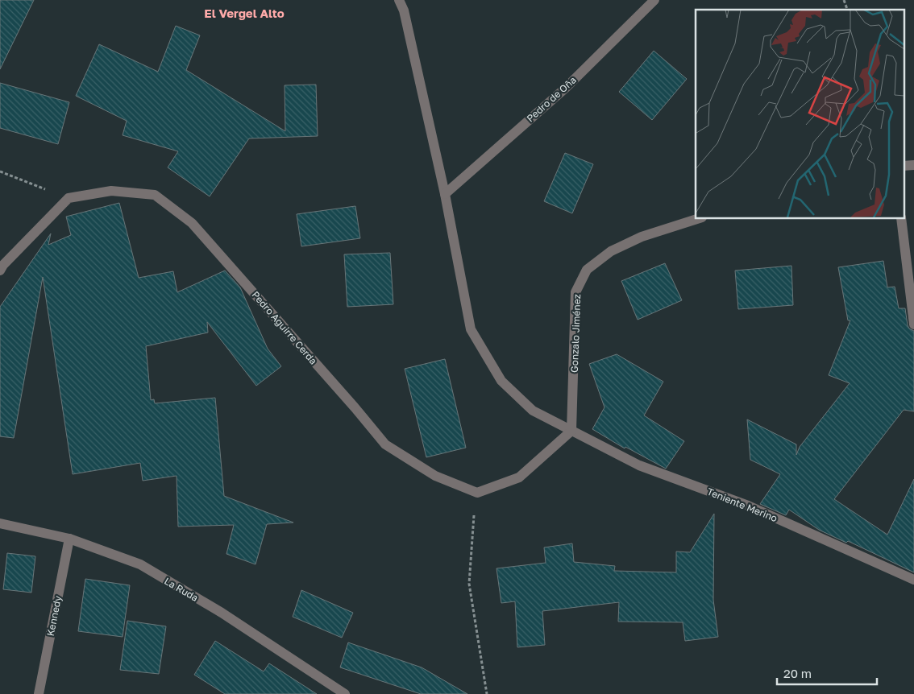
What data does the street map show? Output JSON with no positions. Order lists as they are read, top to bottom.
{
  "streets": {
    "street": [
      "Pedro de Oña",
      "Pedro Aguirre Cerda",
      "Gonzalo Jiménez",
      "Teniente Merino",
      "La Ruda",
      "Kennedy"
    ]
  },
  "crossings": [
    ["Gonzalo Jiménez", "Teniente Merino"],
    ["La Ruda", "Kennedy"]
  ],
  "districts": ["El Vergel Alto"],
  "scale_bar": "20 m"
}
